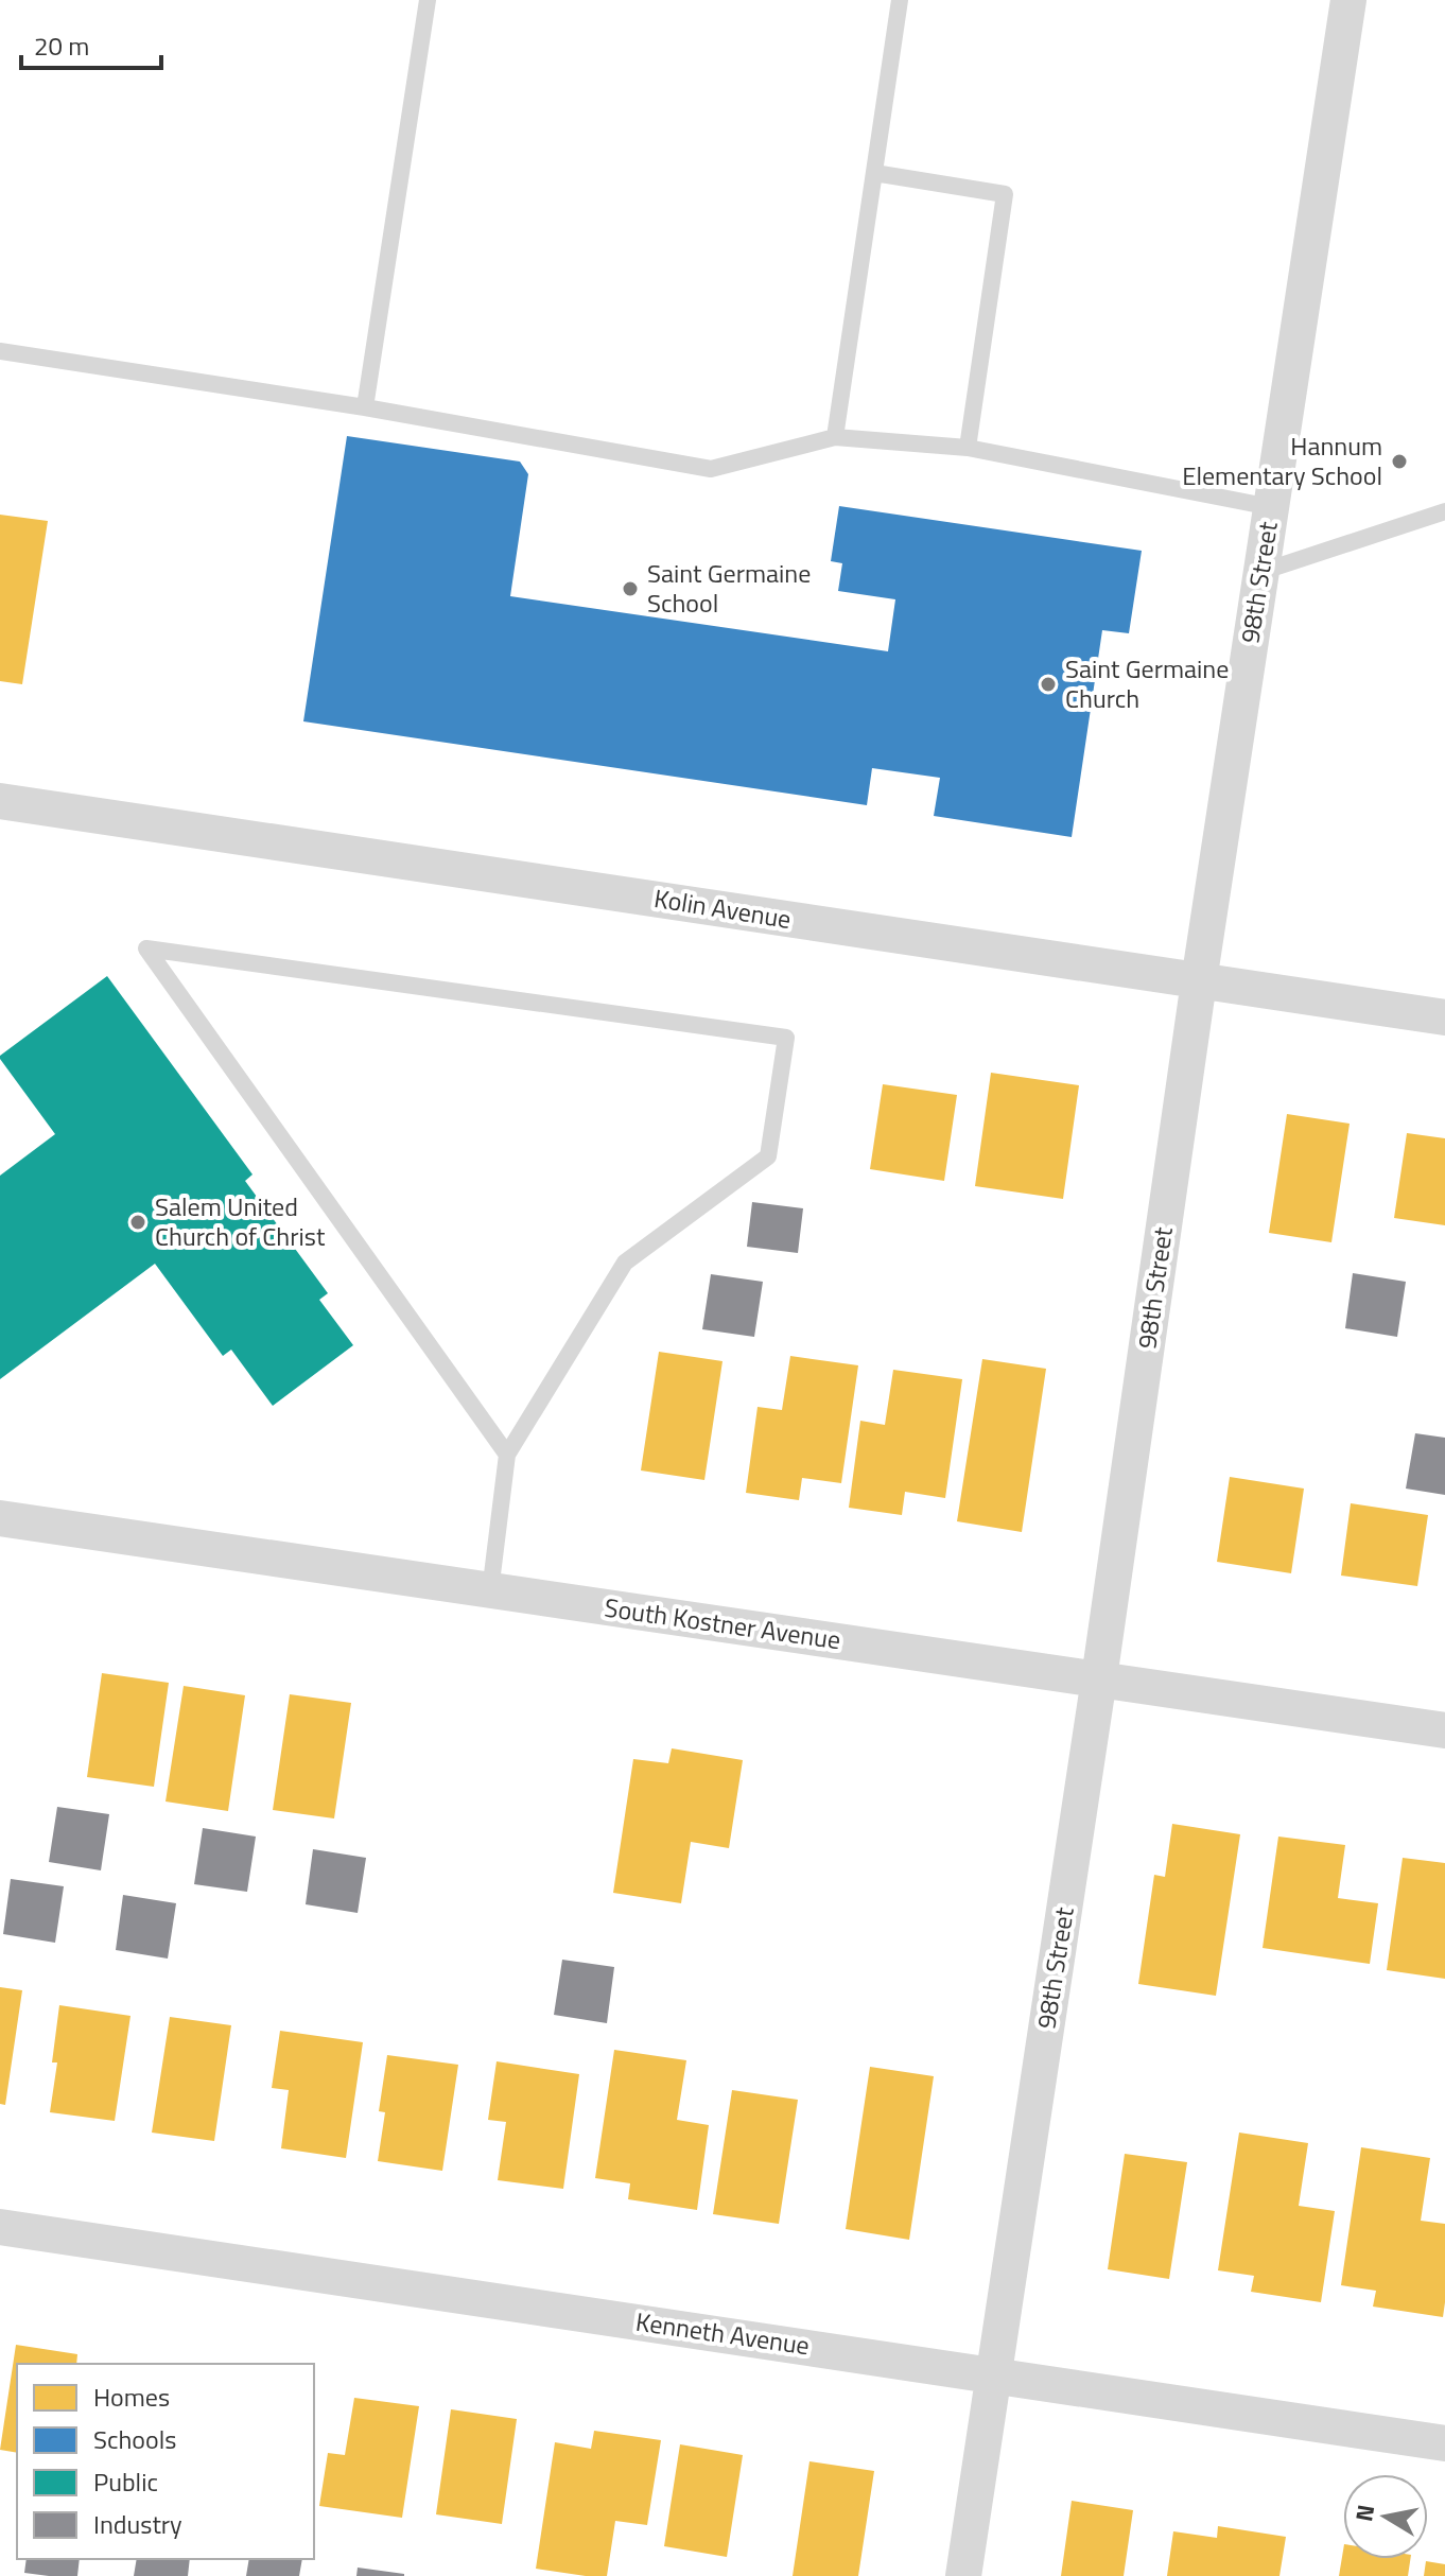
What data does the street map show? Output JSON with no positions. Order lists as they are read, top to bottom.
{
  "streets": {
    "street": [
      "98th Street",
      "Kolin Avenue",
      "South Kostner Avenue",
      "Kenneth Avenue"
    ]
  },
  "crossings": [
    ["98th Street", "Kolin Avenue"],
    ["98th Street", "South Kostner Avenue"],
    ["98th Street", "Kenneth Avenue"]
  ],
  "places": [
    "Hannum Elementary School",
    "Saint Germaine School",
    "Saint Germaine Church",
    "Salem United Church of Christ"
  ],
  "legend": [
    "Homes",
    "Schools",
    "Public",
    "Industry"
  ],
  "scale_bar": "20 m",
  "north": "left"
}
